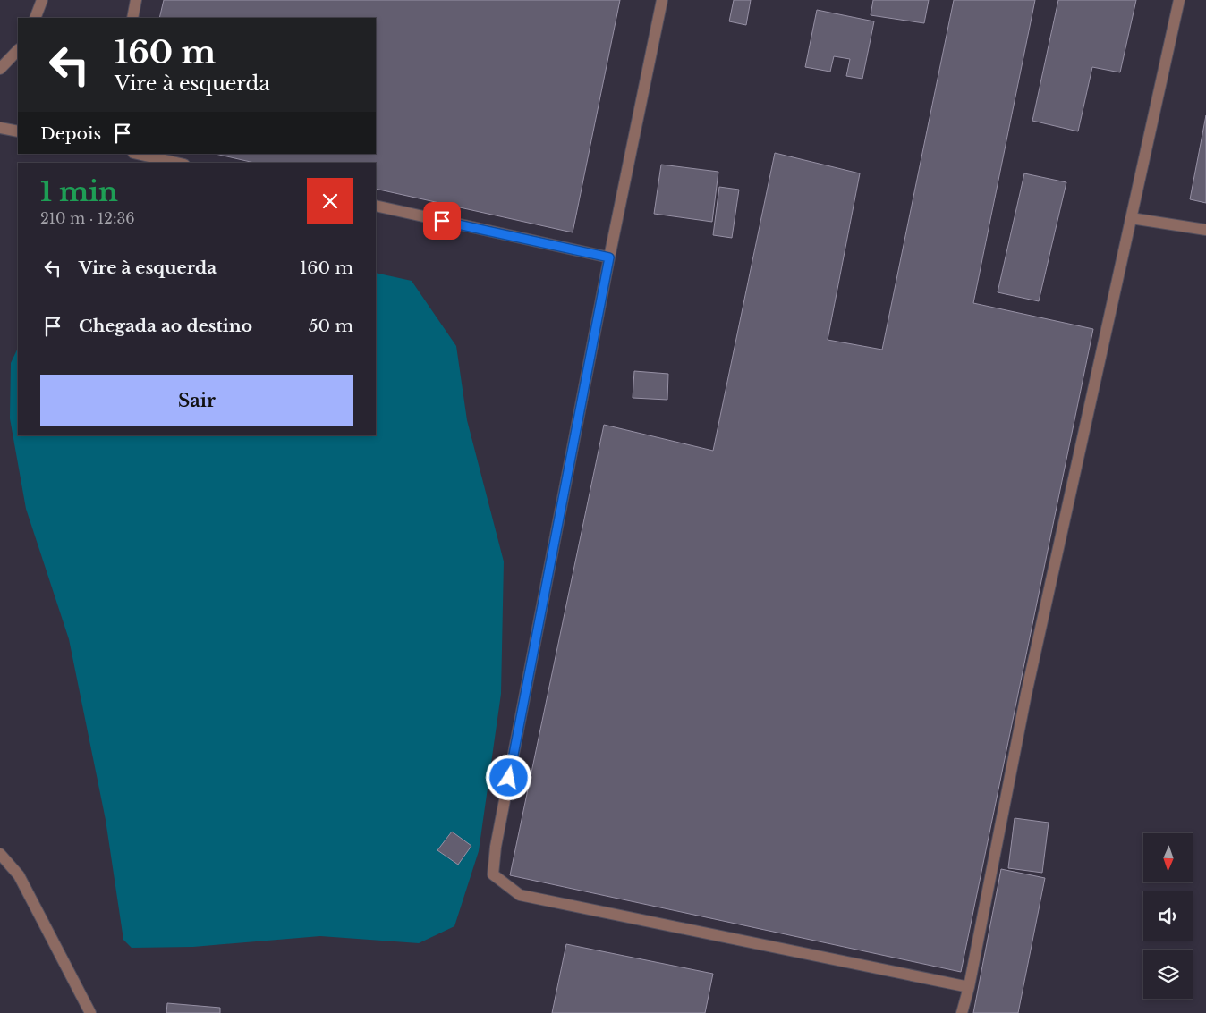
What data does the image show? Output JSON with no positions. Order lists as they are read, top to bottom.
{
  "north": "bottom",
  "page": {
    "turn": ["160 m", "Vire à esquerda"],
    "then": "Depois",
    "heading": ["1 min", "210 m · 12:36"],
    "list": [
      {
        "name": "Vire à esquerda",
        "value": "160 m"
      },
      {
        "name": "Chegada ao destino",
        "value": "50 m"
      }
    ],
    "buttons": "Sair"
  }
}
